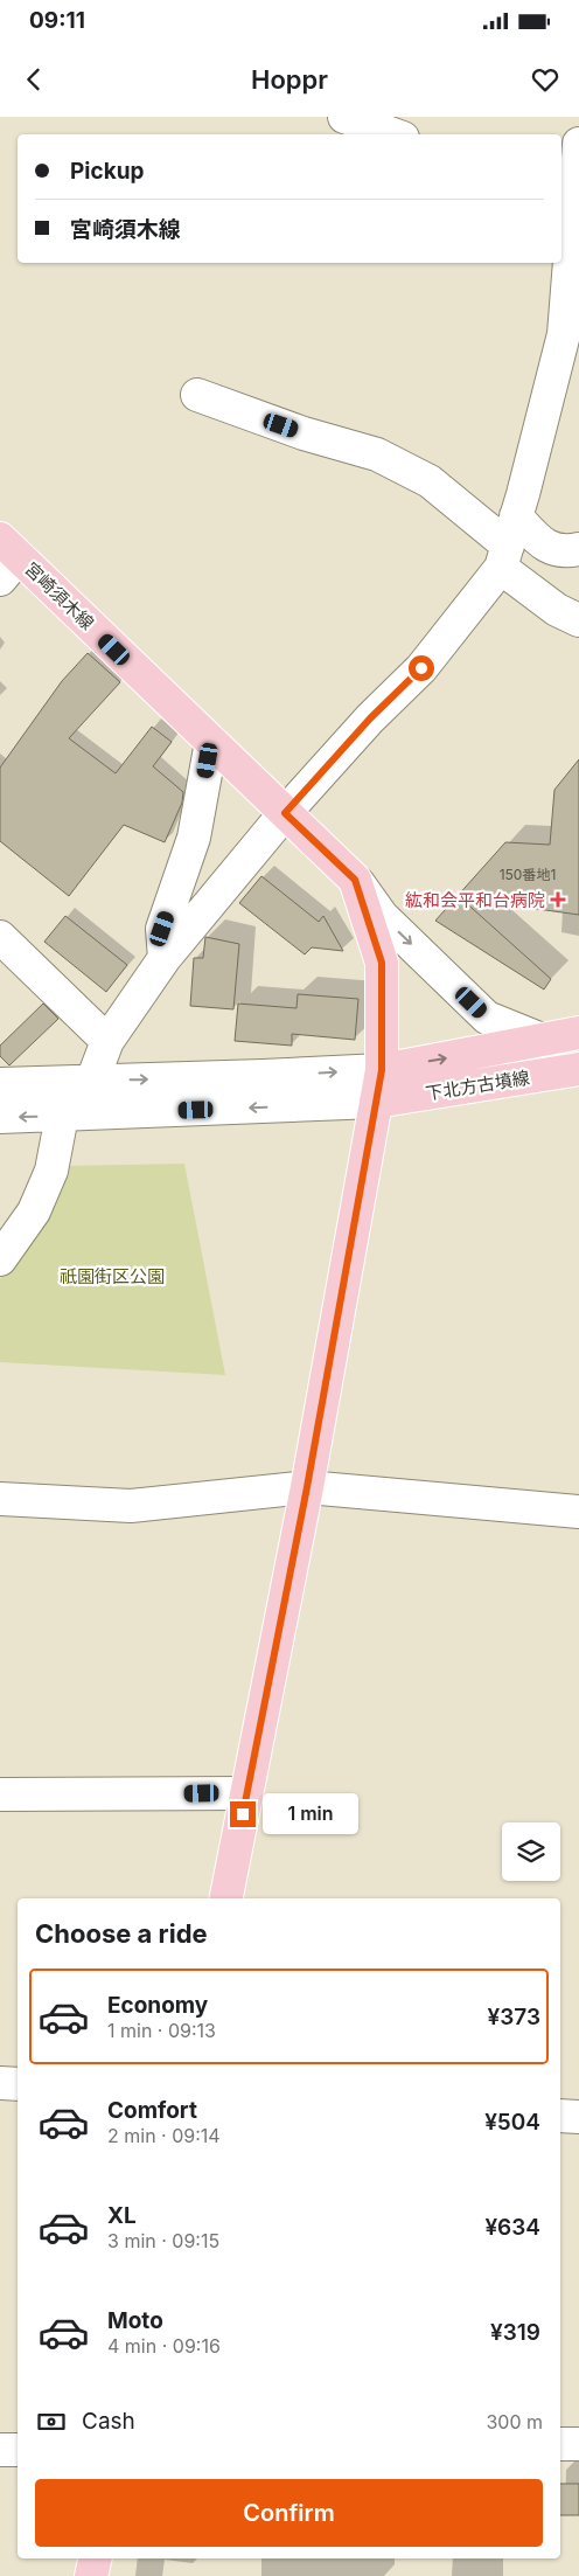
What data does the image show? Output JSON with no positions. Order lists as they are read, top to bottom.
{
  "streets": {
    "main road": ["宮崎須木線", "下北方古墳線"]
  },
  "crossings": [
    ["宮崎須木線", "下北方古墳線"]
  ],
  "parks": ["祇園街区公園"],
  "places": {
    "health": ["紘和会平和台病院"]
  },
  "house_numbers": ["150番地1"],
  "page": {
    "status": "09:11",
    "header": "Hoppr",
    "banner": ["Pickup", "宮崎須木線"],
    "bubble": "1 min",
    "heading": "Choose a ride",
    "list": [
      {
        "name": "Economy",
        "note": "1 min · 09:13",
        "value": "¥373"
      },
      {
        "name": "Comfort",
        "note": "2 min · 09:14",
        "value": "¥504"
      },
      {
        "name": "XL",
        "note": "3 min · 09:15",
        "value": "¥634"
      },
      {
        "name": "Moto",
        "note": "4 min · 09:16",
        "value": "¥319"
      }
    ],
    "pay": ["Cash", "300 m"],
    "buttons": "Confirm"
  }
}
